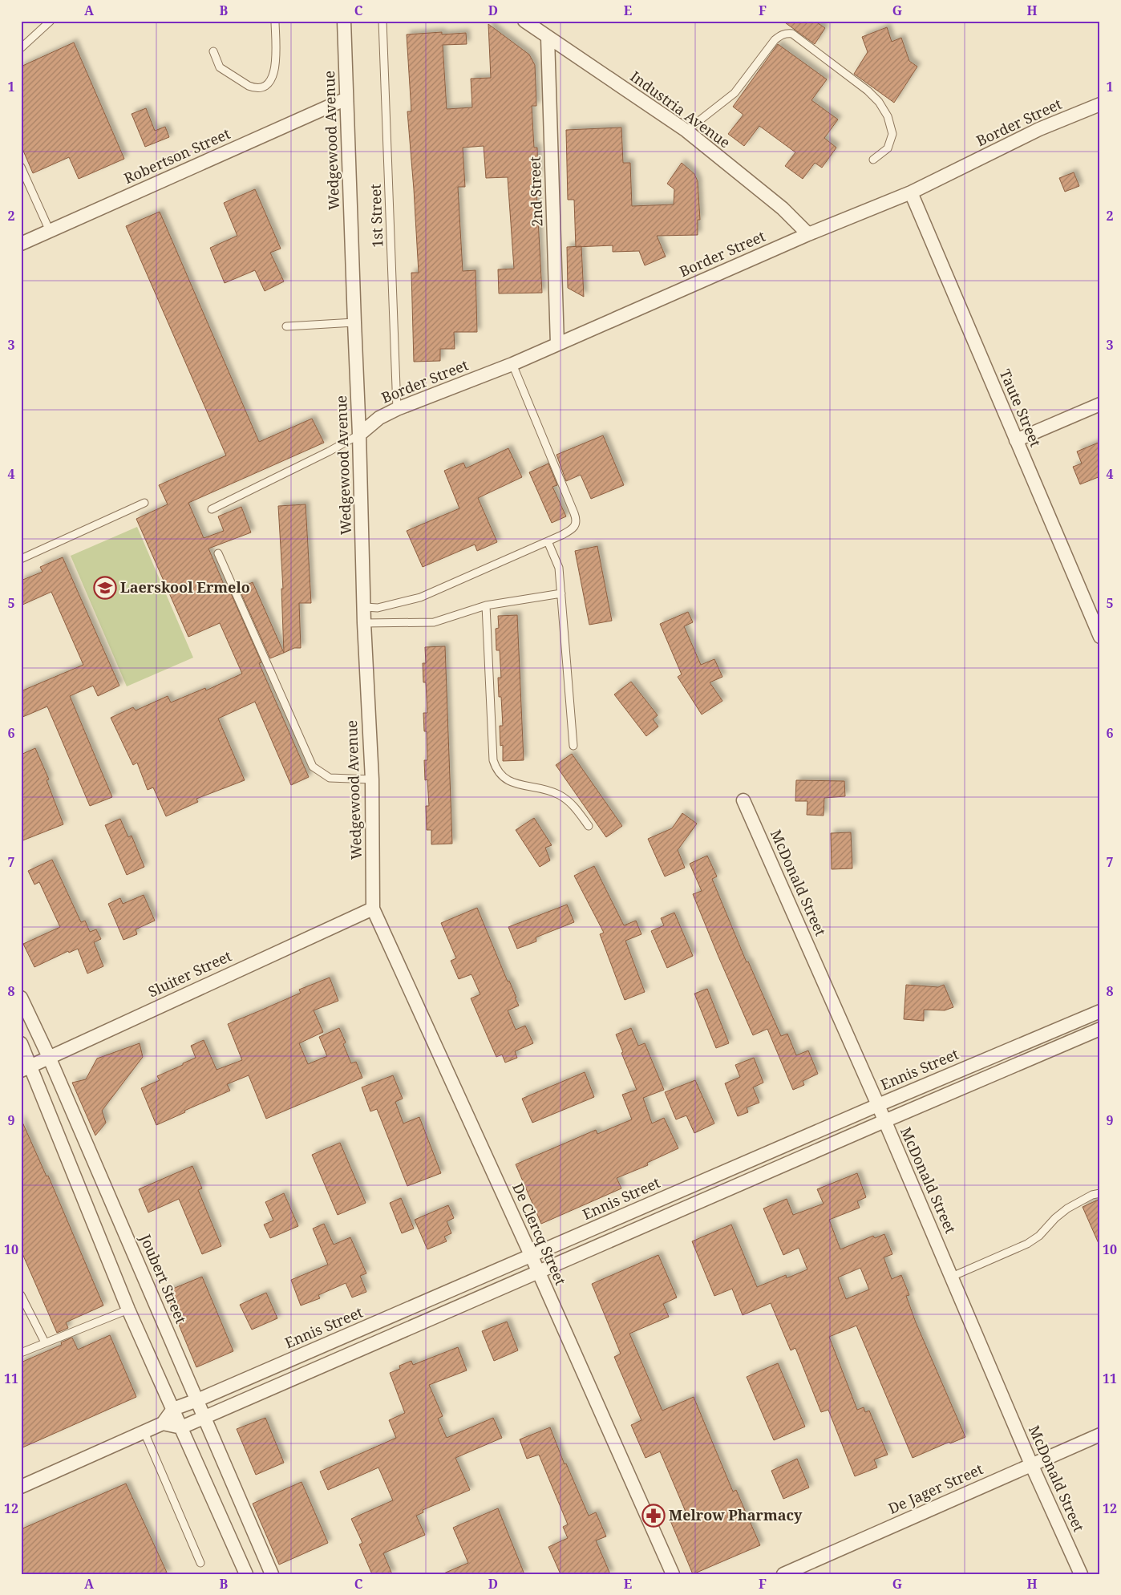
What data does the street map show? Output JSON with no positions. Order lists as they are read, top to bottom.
{
  "streets": {
    "street": [
      "Industria Avenue",
      "Border Street",
      "Wedgewood Avenue",
      "Robertson Street",
      "2nd Street",
      "Taute Street",
      "McDonald Street",
      "Sluiter Street",
      "Ennis Street",
      "De Clercq Street",
      "Joubert Street",
      "De Jager Street"
    ],
    "lane": ["1st Street"]
  },
  "crossings": [
    ["Industria Avenue", "Border Street"],
    ["Industria Avenue", "2nd Street"],
    ["Border Street", "Wedgewood Avenue"],
    ["Border Street", "2nd Street"],
    ["Border Street", "1st Street"],
    ["Border Street", "Taute Street"],
    ["Wedgewood Avenue", "Robertson Street"],
    ["Wedgewood Avenue", "Sluiter Street"],
    ["Wedgewood Avenue", "De Clercq Street"],
    ["McDonald Street", "Ennis Street"],
    ["McDonald Street", "De Jager Street"],
    ["Sluiter Street", "De Clercq Street"],
    ["Sluiter Street", "Joubert Street"],
    ["Ennis Street", "De Clercq Street"],
    ["Ennis Street", "Joubert Street"]
  ],
  "places": {
    "school or university": ["Laerskool Ermelo"],
    "pharmacy": ["Melrow Pharmacy"]
  },
  "grid": {
    "columns": [
      "A",
      "B",
      "C",
      "D",
      "E",
      "F",
      "G",
      "H"
    ],
    "rows": [
      "1",
      "2",
      "3",
      "4",
      "5",
      "6",
      "7",
      "8",
      "9",
      "10",
      "11",
      "12"
    ]
  }
}
